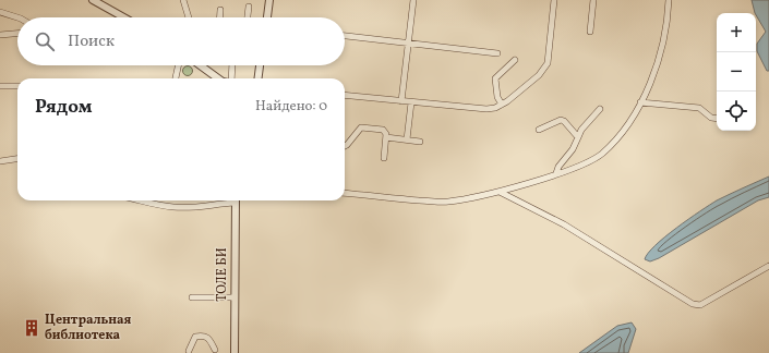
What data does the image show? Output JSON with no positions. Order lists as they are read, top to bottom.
{
  "streets": {
    "street": ["ТОЛЕ БИ"]
  },
  "places": {
    "building": ["Центральная библиотека"]
  },
  "page": {
    "map_buttons": ["+", "−"],
    "search": "Поиск",
    "heading": ["Рядом", "Найдено: 0"]
  }
}
